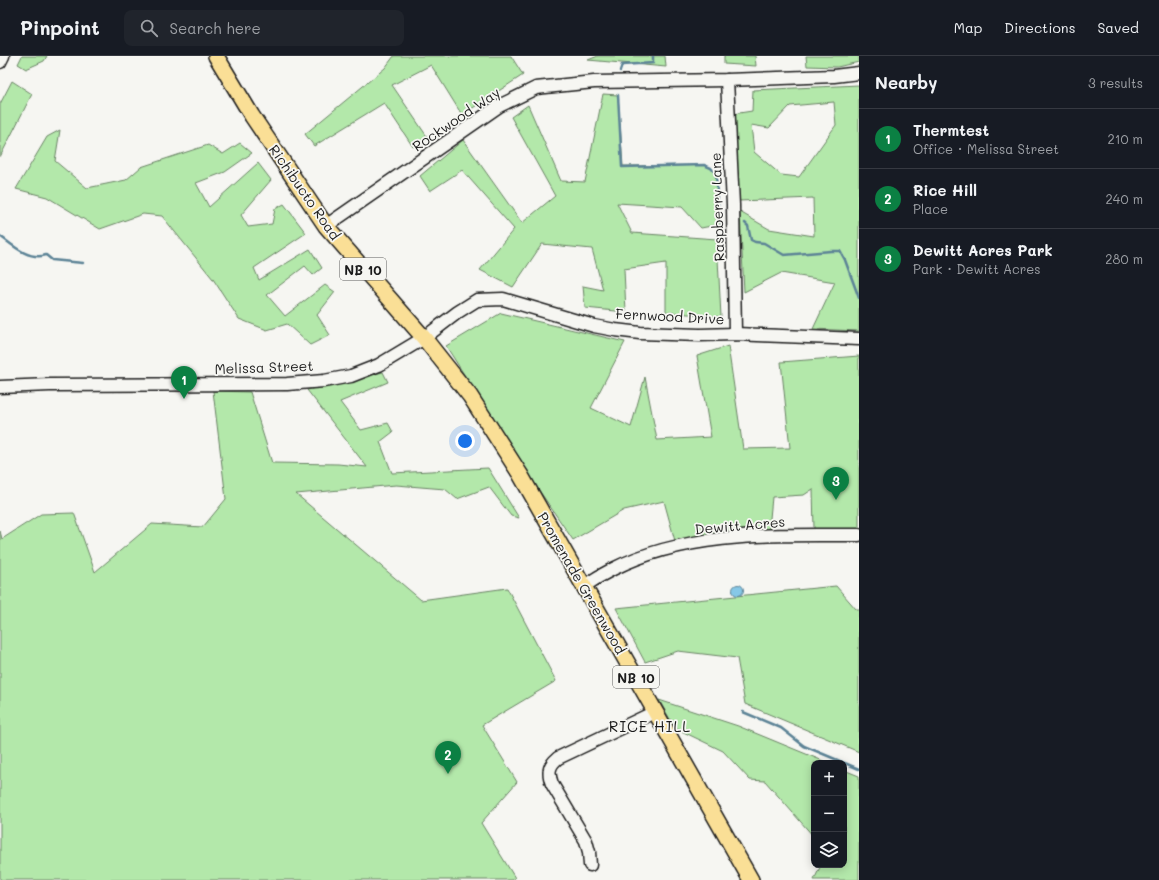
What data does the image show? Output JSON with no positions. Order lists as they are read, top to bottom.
{
  "streets": {
    "main road": ["Richibucto Road", "NB 10", "Promenade Greenwood"],
    "street": [
      "Rockwood Way",
      "Raspberry Lane",
      "Fernwood Drive",
      "Melissa Street",
      "Dewitt Acres"
    ]
  },
  "crossings": [
    ["Rockwood Way", "Richibucto Road"],
    ["Rockwood Way", "Raspberry Lane"],
    ["Richibucto Road", "Fernwood Drive"],
    ["Richibucto Road", "Melissa Street"],
    ["Richibucto Road", "Promenade Greenwood"],
    ["Raspberry Lane", "Fernwood Drive"],
    ["Fernwood Drive", "Melissa Street"],
    ["Dewitt Acres", "Promenade Greenwood"]
  ],
  "districts": ["RICE HILL"],
  "page": {
    "header": "Pinpoint",
    "search": "Search here",
    "nav": ["Map", "Directions", "Saved"],
    "heading": ["Nearby", "3 results"],
    "list": [
      {
        "mark": "1",
        "name": "Thermtest",
        "note": "Office · Melissa Street",
        "value": "210 m"
      },
      {
        "mark": "2",
        "name": "Rice Hill",
        "note": "Place",
        "value": "240 m"
      },
      {
        "mark": "3",
        "name": "Dewitt Acres Park",
        "note": "Park · Dewitt Acres",
        "value": "280 m"
      }
    ],
    "pins": ["1", "3", "2"],
    "map_buttons": ["+", "−"]
  }
}
